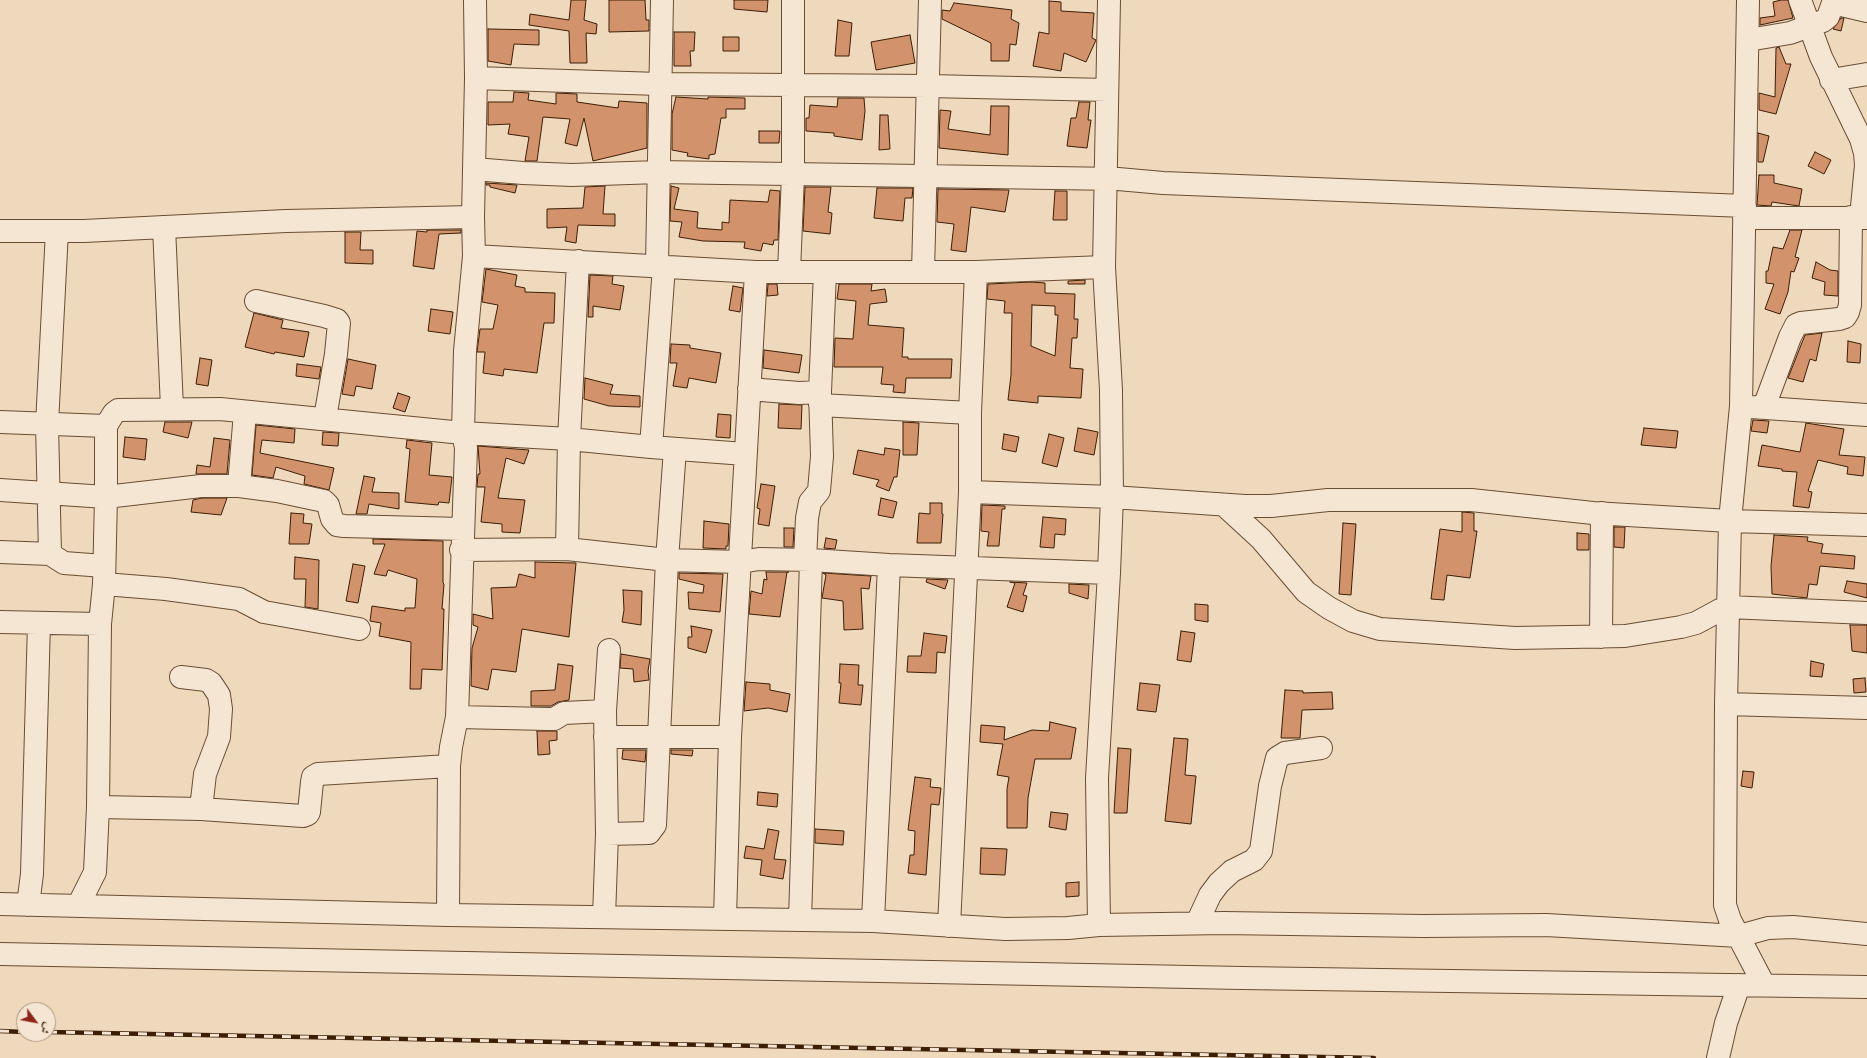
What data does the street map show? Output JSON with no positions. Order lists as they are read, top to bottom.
{
  "north": "bottom right"
}
